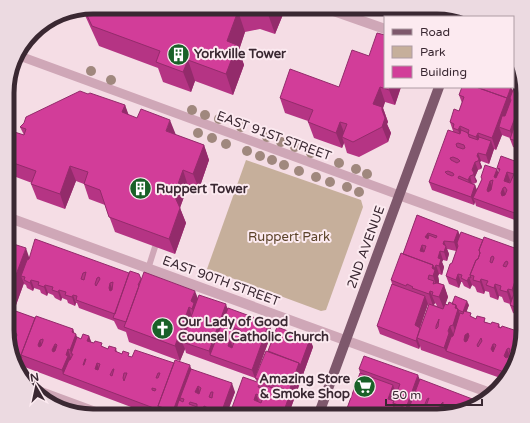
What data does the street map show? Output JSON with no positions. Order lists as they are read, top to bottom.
{
  "streets": {
    "main road": ["2ND AVENUE"],
    "street": ["EAST 91ST STREET", "EAST 90TH STREET"]
  },
  "crossings": [
    ["EAST 91ST STREET", "2ND AVENUE"],
    ["2ND AVENUE", "EAST 90TH STREET"]
  ],
  "parks": ["Ruppert Park"],
  "places": {
    "building": ["Yorkville Tower", "Ruppert Tower"],
    "church": ["Our Lady of Good Counsel Catholic Church"],
    "supermarket": ["Amazing Store & Smoke Shop"]
  },
  "legend": ["Road", "Park", "Building"],
  "scale_bar": "50 m",
  "north": "top"
}
